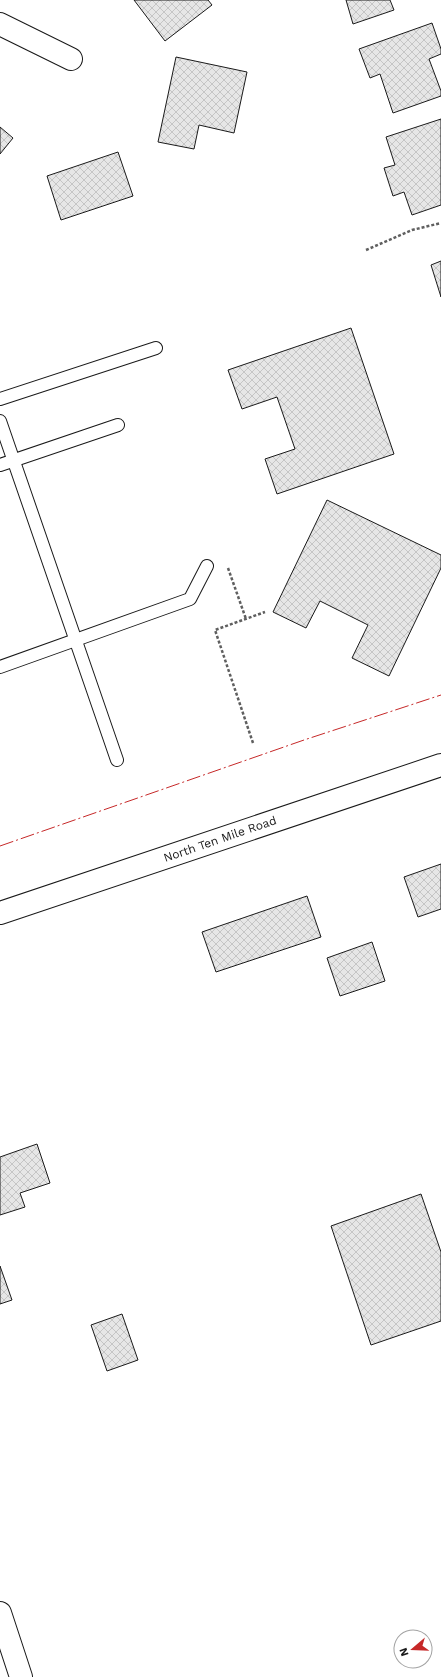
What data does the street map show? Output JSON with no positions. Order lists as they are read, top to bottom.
{
  "streets": {
    "main road": ["North Ten Mile Road"]
  },
  "north": "left"
}
